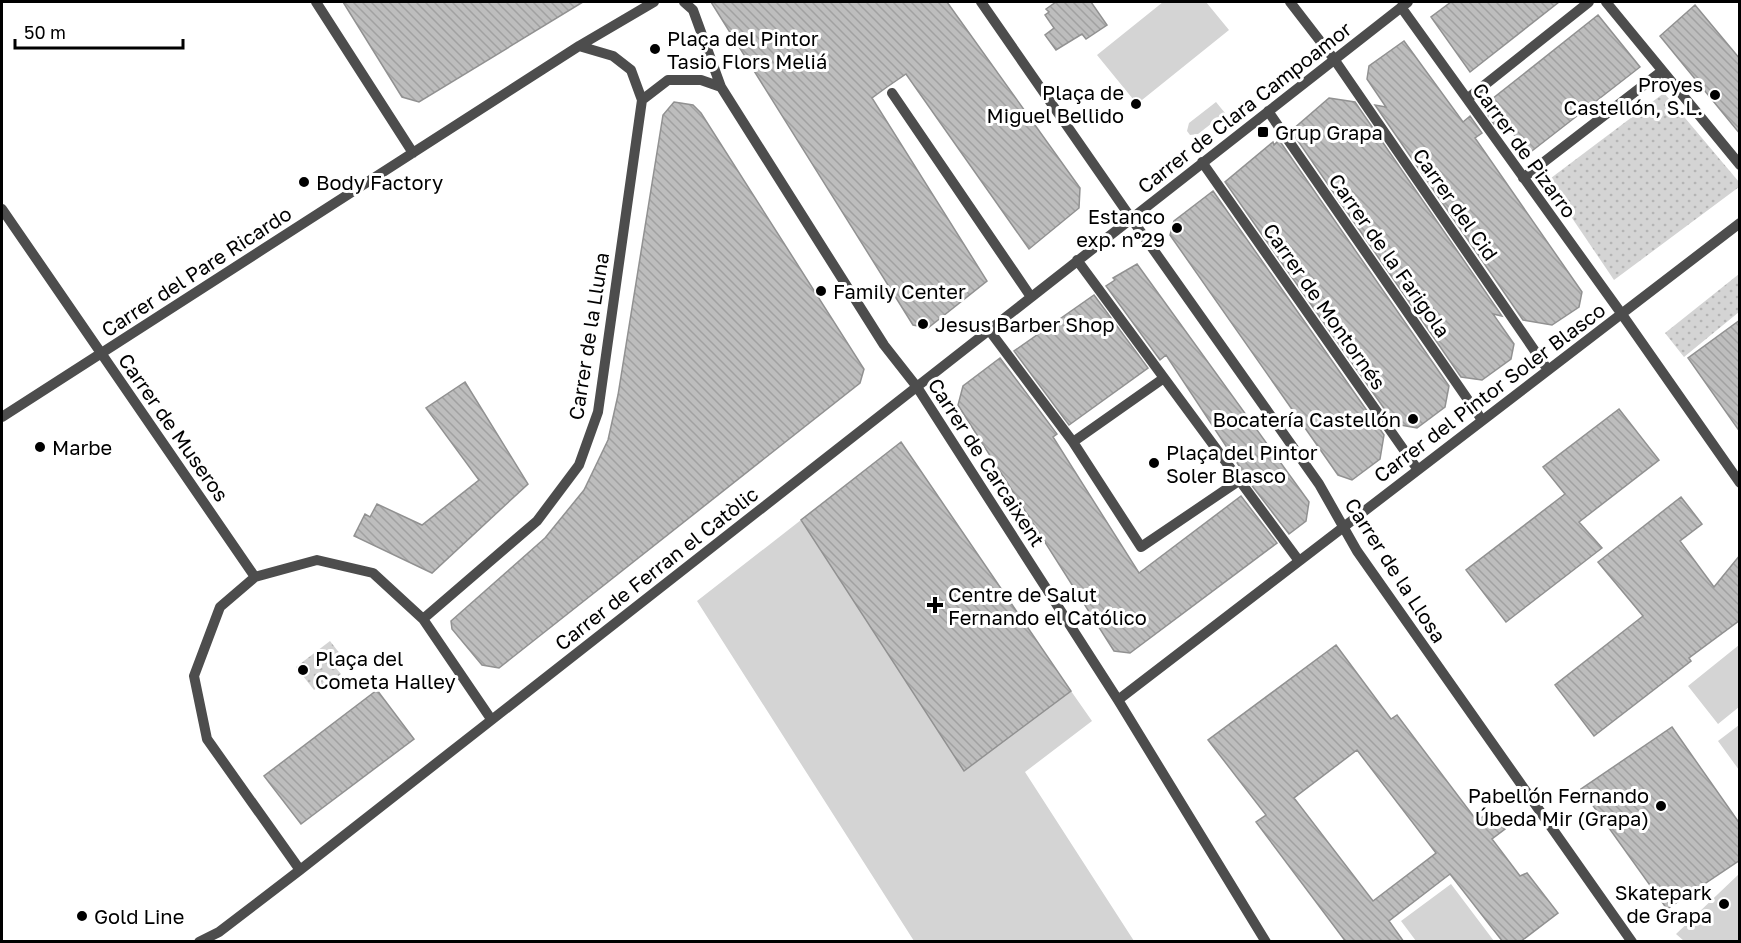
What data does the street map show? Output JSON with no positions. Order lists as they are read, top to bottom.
{
  "streets": {
    "street": [
      "Carrer de Clara Campoamor",
      "Carrer de Pizarro",
      "Carrer del Cid",
      "Carrer de la Farigola",
      "Carrer del Pare Ricardo",
      "Carrer de Montornés",
      "Carrer de la Lluna",
      "Carrer del Pintor Soler Blasco",
      "Carrer de Museros",
      "Carrer de Carcaixent",
      "Carrer de Ferran el Catòlic",
      "Carrer de la Llosa"
    ]
  },
  "crossings": [
    ["Carrer de Clara Campoamor", "Carrer de Pizarro"],
    ["Carrer de Clara Campoamor", "Carrer del Cid"],
    ["Carrer de Clara Campoamor", "Carrer de la Farigola"],
    ["Carrer de Clara Campoamor", "Carrer de Montornés"],
    ["Carrer de Clara Campoamor", "Carrer de Ferran el Catòlic"],
    ["Carrer de Clara Campoamor", "Carrer de la Llosa"],
    ["Carrer de Pizarro", "Carrer del Pintor Soler Blasco"],
    ["Carrer del Cid", "Carrer del Pintor Soler Blasco"],
    ["Carrer de la Farigola", "Carrer del Pintor Soler Blasco"],
    ["Carrer del Pare Ricardo", "Carrer de la Lluna"],
    ["Carrer del Pare Ricardo", "Carrer de Museros"],
    ["Carrer de Montornés", "Carrer del Pintor Soler Blasco"],
    ["Carrer del Pintor Soler Blasco", "Carrer de Carcaixent"],
    ["Carrer del Pintor Soler Blasco", "Carrer de la Llosa"],
    ["Carrer de Carcaixent", "Carrer de Ferran el Catòlic"],
    ["Carrer de Ferran el Catòlic", "Carrer de la Llosa"]
  ],
  "places": {
    "other": [
      "Plaça del Pintor Tasio Flors Meliá",
      "Proyes Castellón, S.L.",
      "Plaça de Miguel Bellido",
      "Body Factory",
      "Estanco exp. nº29",
      "Family Center",
      "Jesus Barber Shop",
      "Bocatería Castellón",
      "Marbe",
      "Plaça del Pintor Soler Blasco",
      "Plaça del Cometa Halley",
      "Pabellón Fernando Úbeda Mir (Grapa)",
      "Skatepark de Grapa",
      "Gold Line"
    ],
    "transit": ["Grup Grapa"],
    "health": ["Centre de Salut Fernando el Católico"]
  },
  "scale_bar": "50 m"
}
